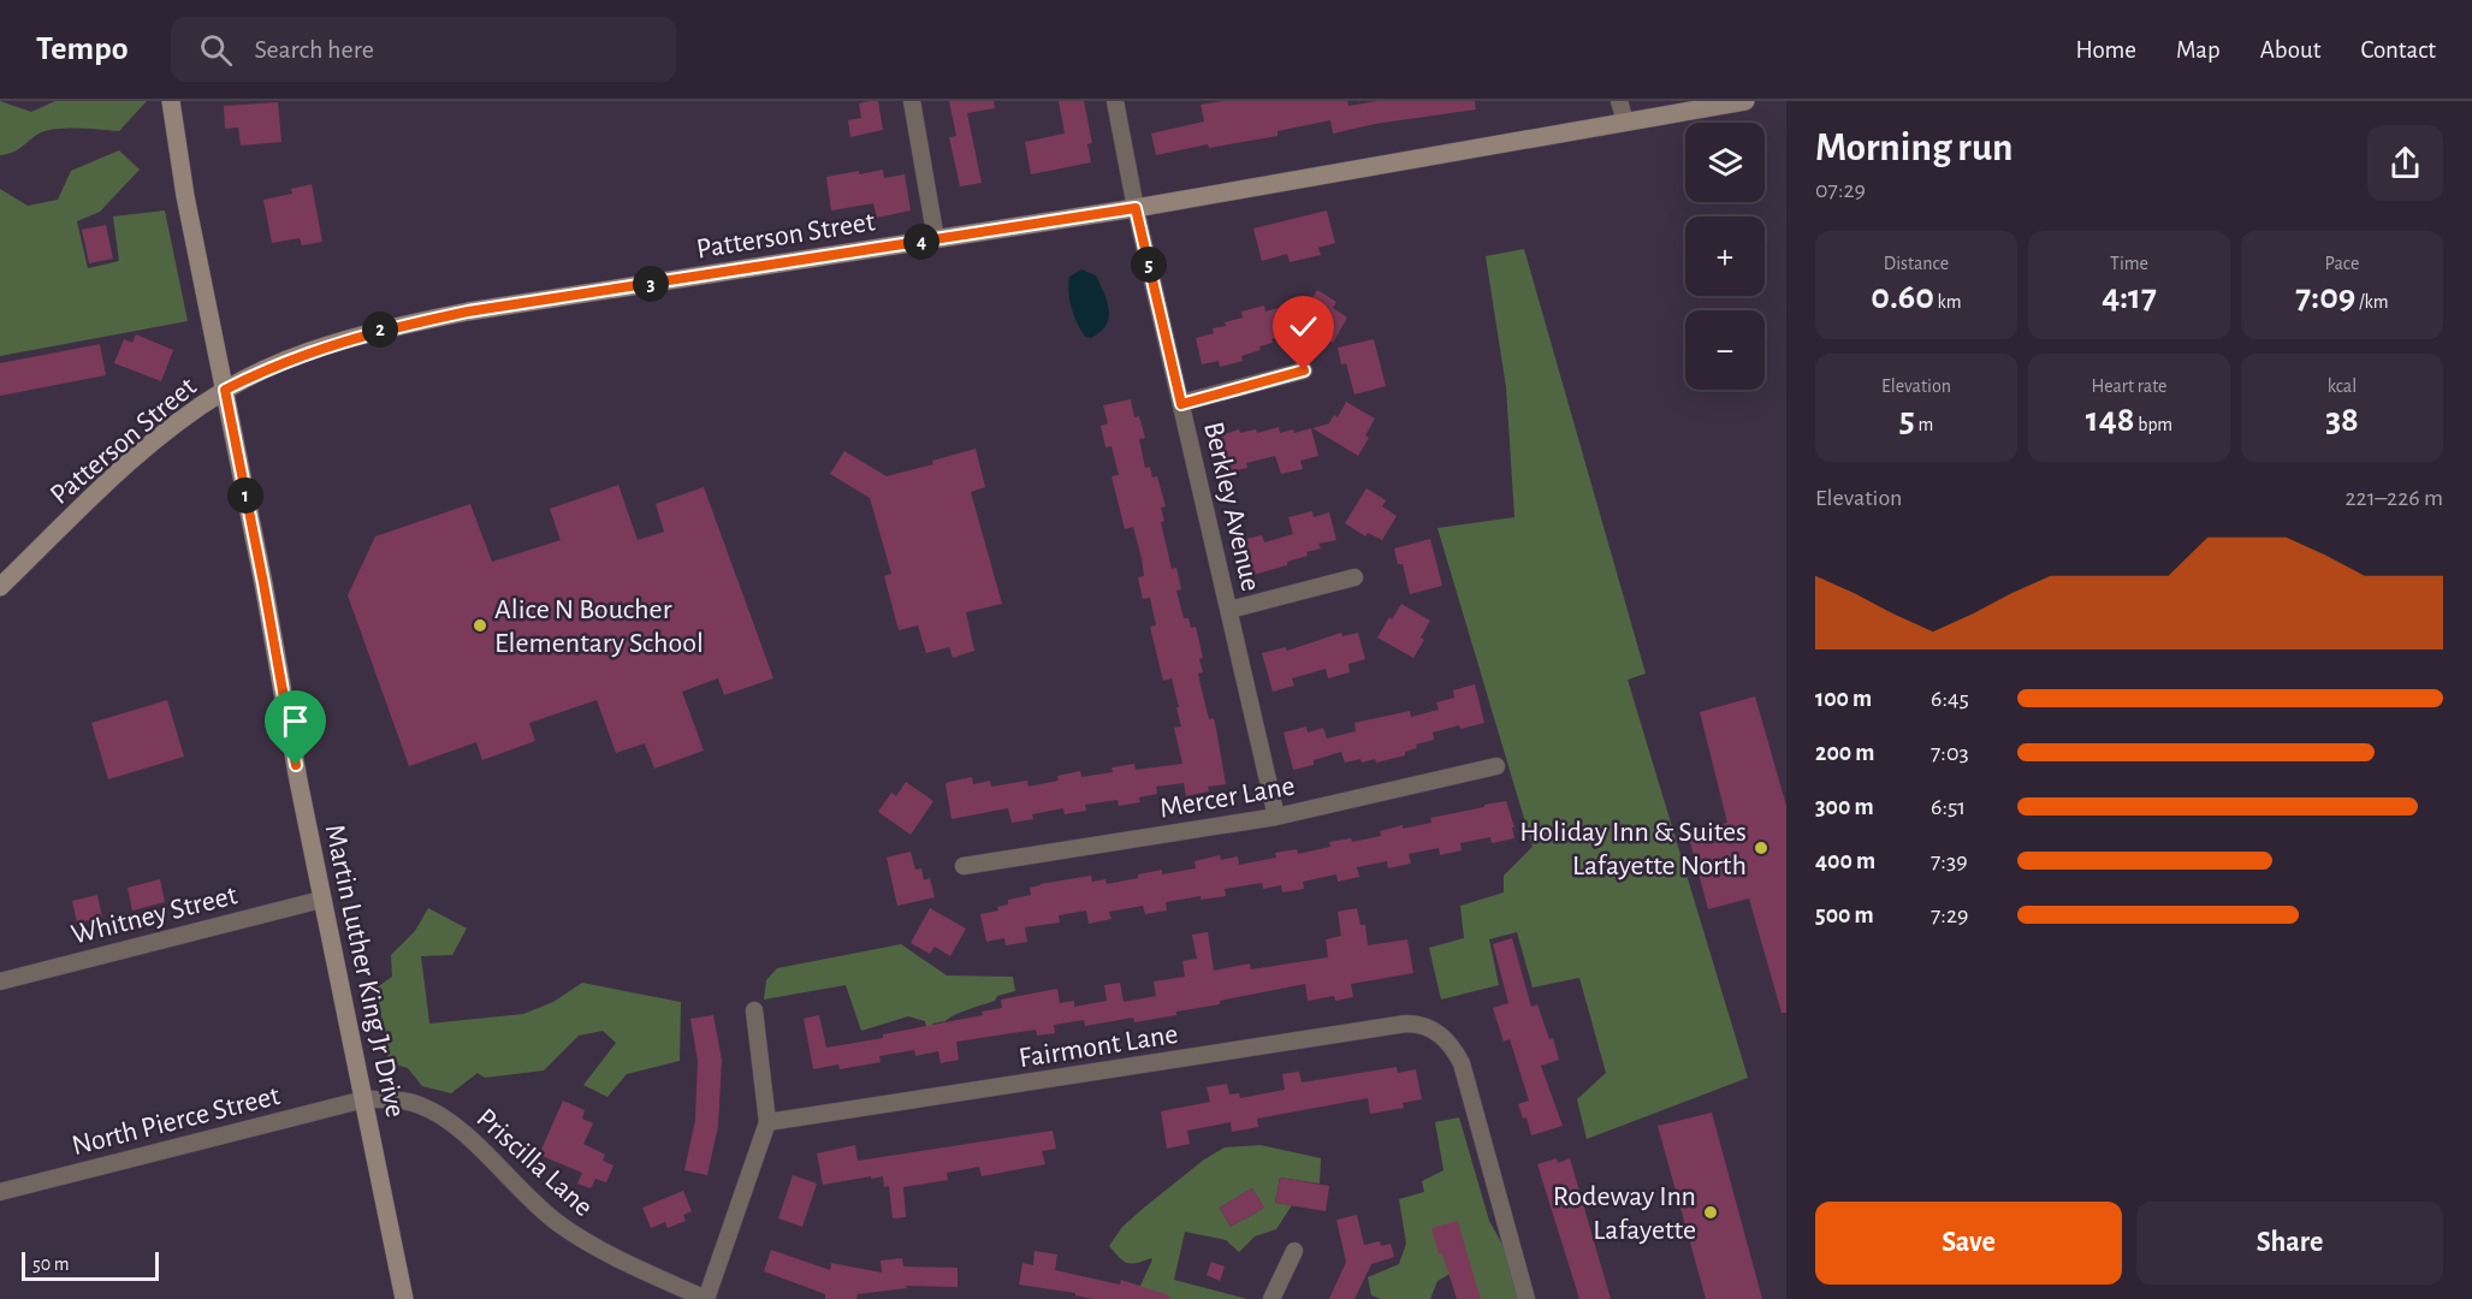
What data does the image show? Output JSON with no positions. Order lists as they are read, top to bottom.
{
  "streets": {
    "street": [
      "Patterson Street",
      "Berkley Avenue",
      "Mercer Lane",
      "Whitney Street",
      "Martin Luther King Jr Drive",
      "Fairmont Lane",
      "North Pierce Street",
      "Priscilla Lane"
    ]
  },
  "crossings": [
    ["Patterson Street", "Berkley Avenue"],
    ["Patterson Street", "Martin Luther King Jr Drive"],
    ["Berkley Avenue", "Mercer Lane"],
    ["Whitney Street", "Martin Luther King Jr Drive"],
    ["Martin Luther King Jr Drive", "North Pierce Street"],
    ["Martin Luther King Jr Drive", "Priscilla Lane"],
    ["North Pierce Street", "Priscilla Lane"]
  ],
  "places": ["Alice N Boucher Elementary School", "Holiday Inn & Suites Lafayette North", "Rodeway Inn Lafayette"],
  "scale_bar": "50 m",
  "page": {
    "header": "Tempo",
    "search": "Search here",
    "nav": [
      "Home",
      "Map",
      "About",
      "Contact"
    ],
    "heading": ["Morning run", "07:29"],
    "map_buttons": ["+", "−"],
    "pins": [
      "4",
      "5",
      "3",
      "2",
      "1"
    ],
    "stats": [
      ["Distance", "0.60 km"],
      ["Time", "4:17"],
      ["Pace", "7:09 /km"],
      ["Elevation", "5 m"],
      ["Heart rate", "148 bpm"],
      ["kcal", "38"]
    ],
    "chart": ["Elevation", "221–226 m"],
    "list": [
      {
        "name": "100 m",
        "note": "6:45"
      },
      {
        "name": "200 m",
        "note": "7:03"
      },
      {
        "name": "300 m",
        "note": "6:51"
      },
      {
        "name": "400 m",
        "note": "7:39"
      },
      {
        "name": "500 m",
        "note": "7:29"
      }
    ],
    "buttons": ["Save", "Share"],
    "scale": "50 m"
  }
}
